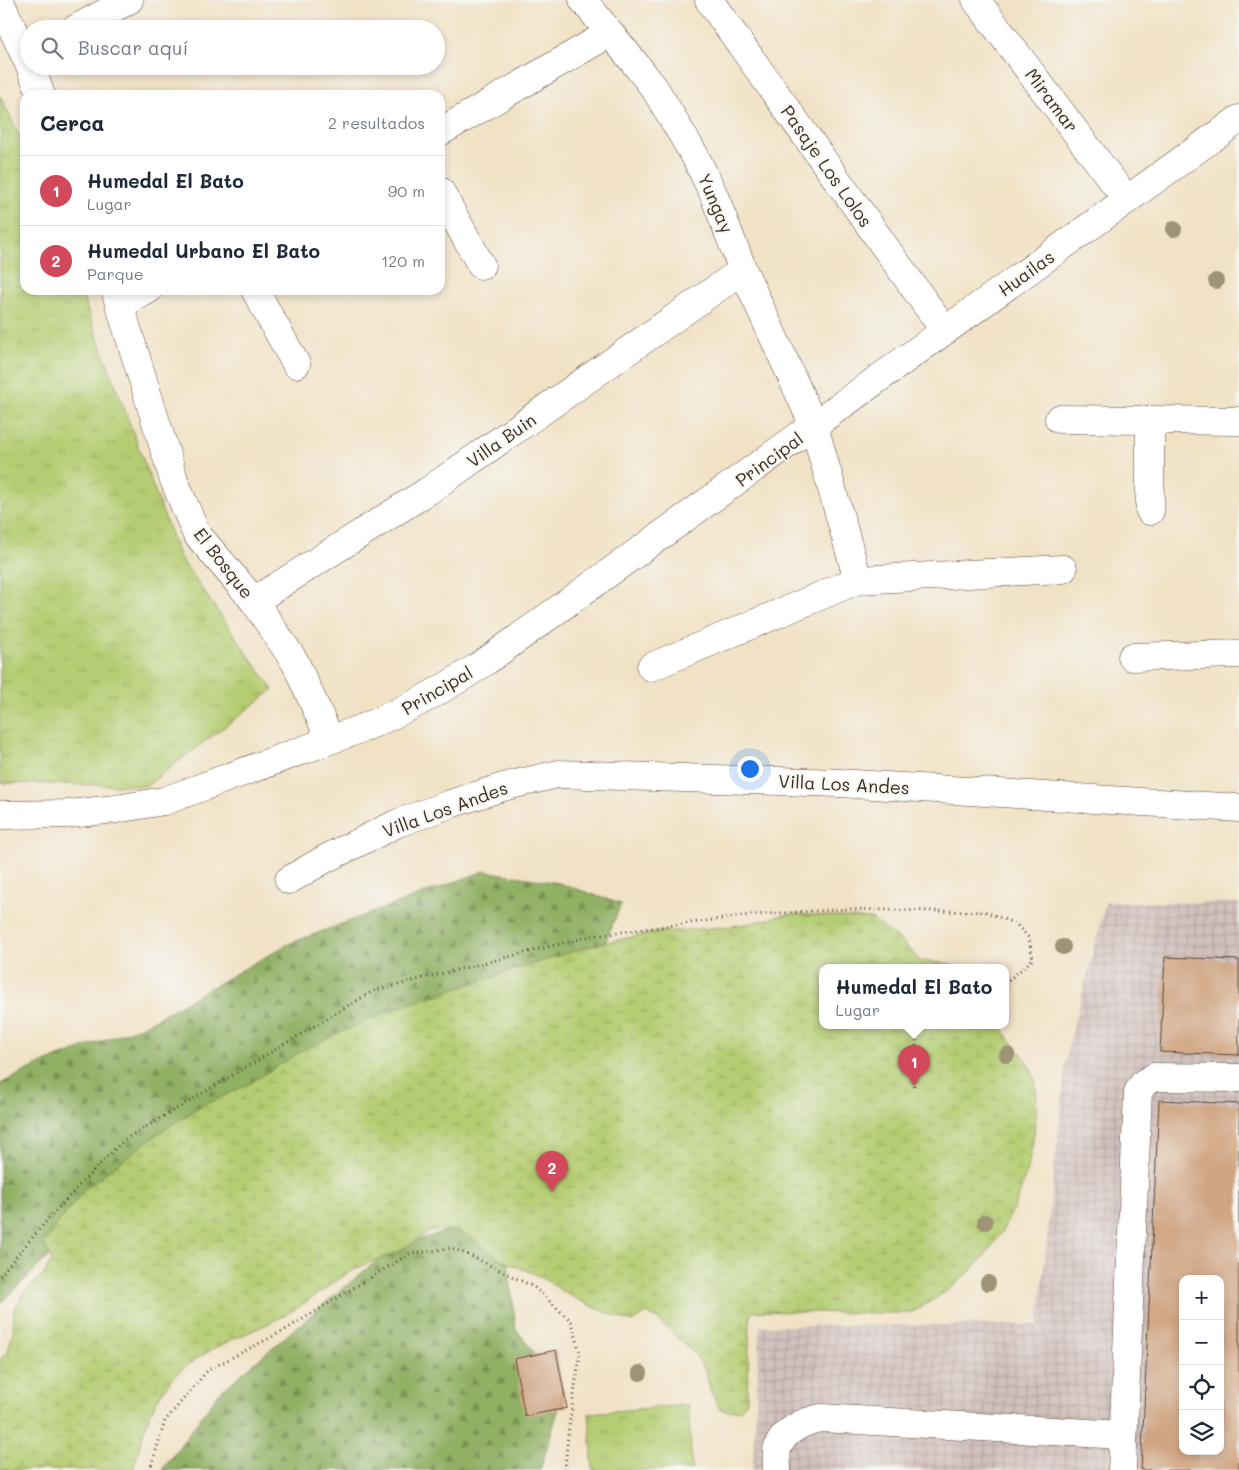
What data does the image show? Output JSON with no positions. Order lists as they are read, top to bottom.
{
  "streets": {
    "street": [
      "Miramar",
      "Pasaje Los Lolos",
      "Yungay",
      "Huailas",
      "Villa Buin",
      "Principal",
      "El Bosque",
      "Villa Los Andes"
    ]
  },
  "crossings": [
    ["Miramar", "Huailas"],
    ["Pasaje Los Lolos", "Huailas"],
    ["Yungay", "Huailas"],
    ["Yungay", "Villa Buin"],
    ["Yungay", "Principal"],
    ["Huailas", "Principal"],
    ["Villa Buin", "El Bosque"],
    ["Principal", "El Bosque"]
  ],
  "page": {
    "search": "Buscar aquí",
    "heading": ["Cerca", "2 resultados"],
    "list": [
      {
        "mark": "1",
        "name": "Humedal El Bato",
        "note": "Lugar",
        "value": "90 m"
      },
      {
        "mark": "2",
        "name": "Humedal Urbano El Bato",
        "note": "Parque",
        "value": "120 m"
      }
    ],
    "popup": ["Humedal El Bato", "Lugar"],
    "pins": ["1", "2"],
    "map_buttons": ["+", "−"]
  }
}
